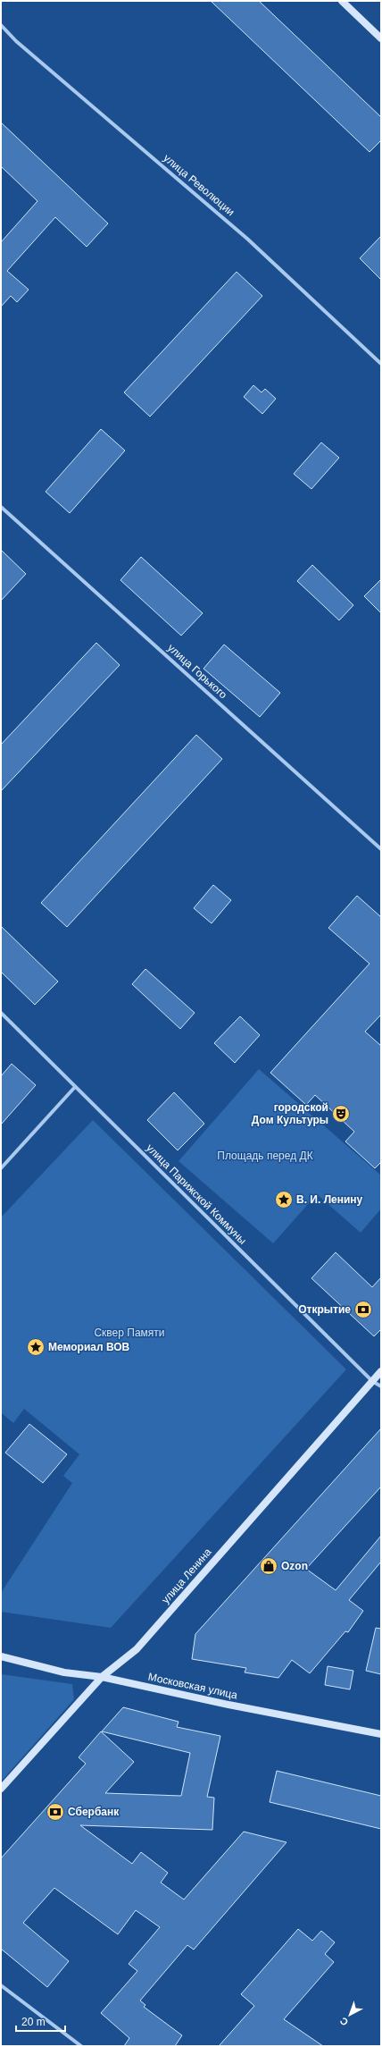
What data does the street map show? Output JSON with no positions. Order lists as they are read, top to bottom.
{
  "streets": {
    "street": [
      "улица Революции",
      "улица Горького",
      "улица Парижской Коммуны",
      "улица Ленина",
      "Московская улица"
    ]
  },
  "crossings": [
    ["улица Парижской Коммуны", "улица Ленина"],
    ["улица Ленина", "Московская улица"]
  ],
  "parks": ["Площадь перед ДК", "Сквер Памяти"],
  "places": {
    "theatre": ["городской Дом Культуры"],
    "place": ["В. И. Ленину", "Мемориал ВОВ"],
    "bank": ["Открытие", "Сбербанк"],
    "shop": ["Ozon"]
  },
  "scale_bar": "20 m",
  "north": "bottom left"
}
